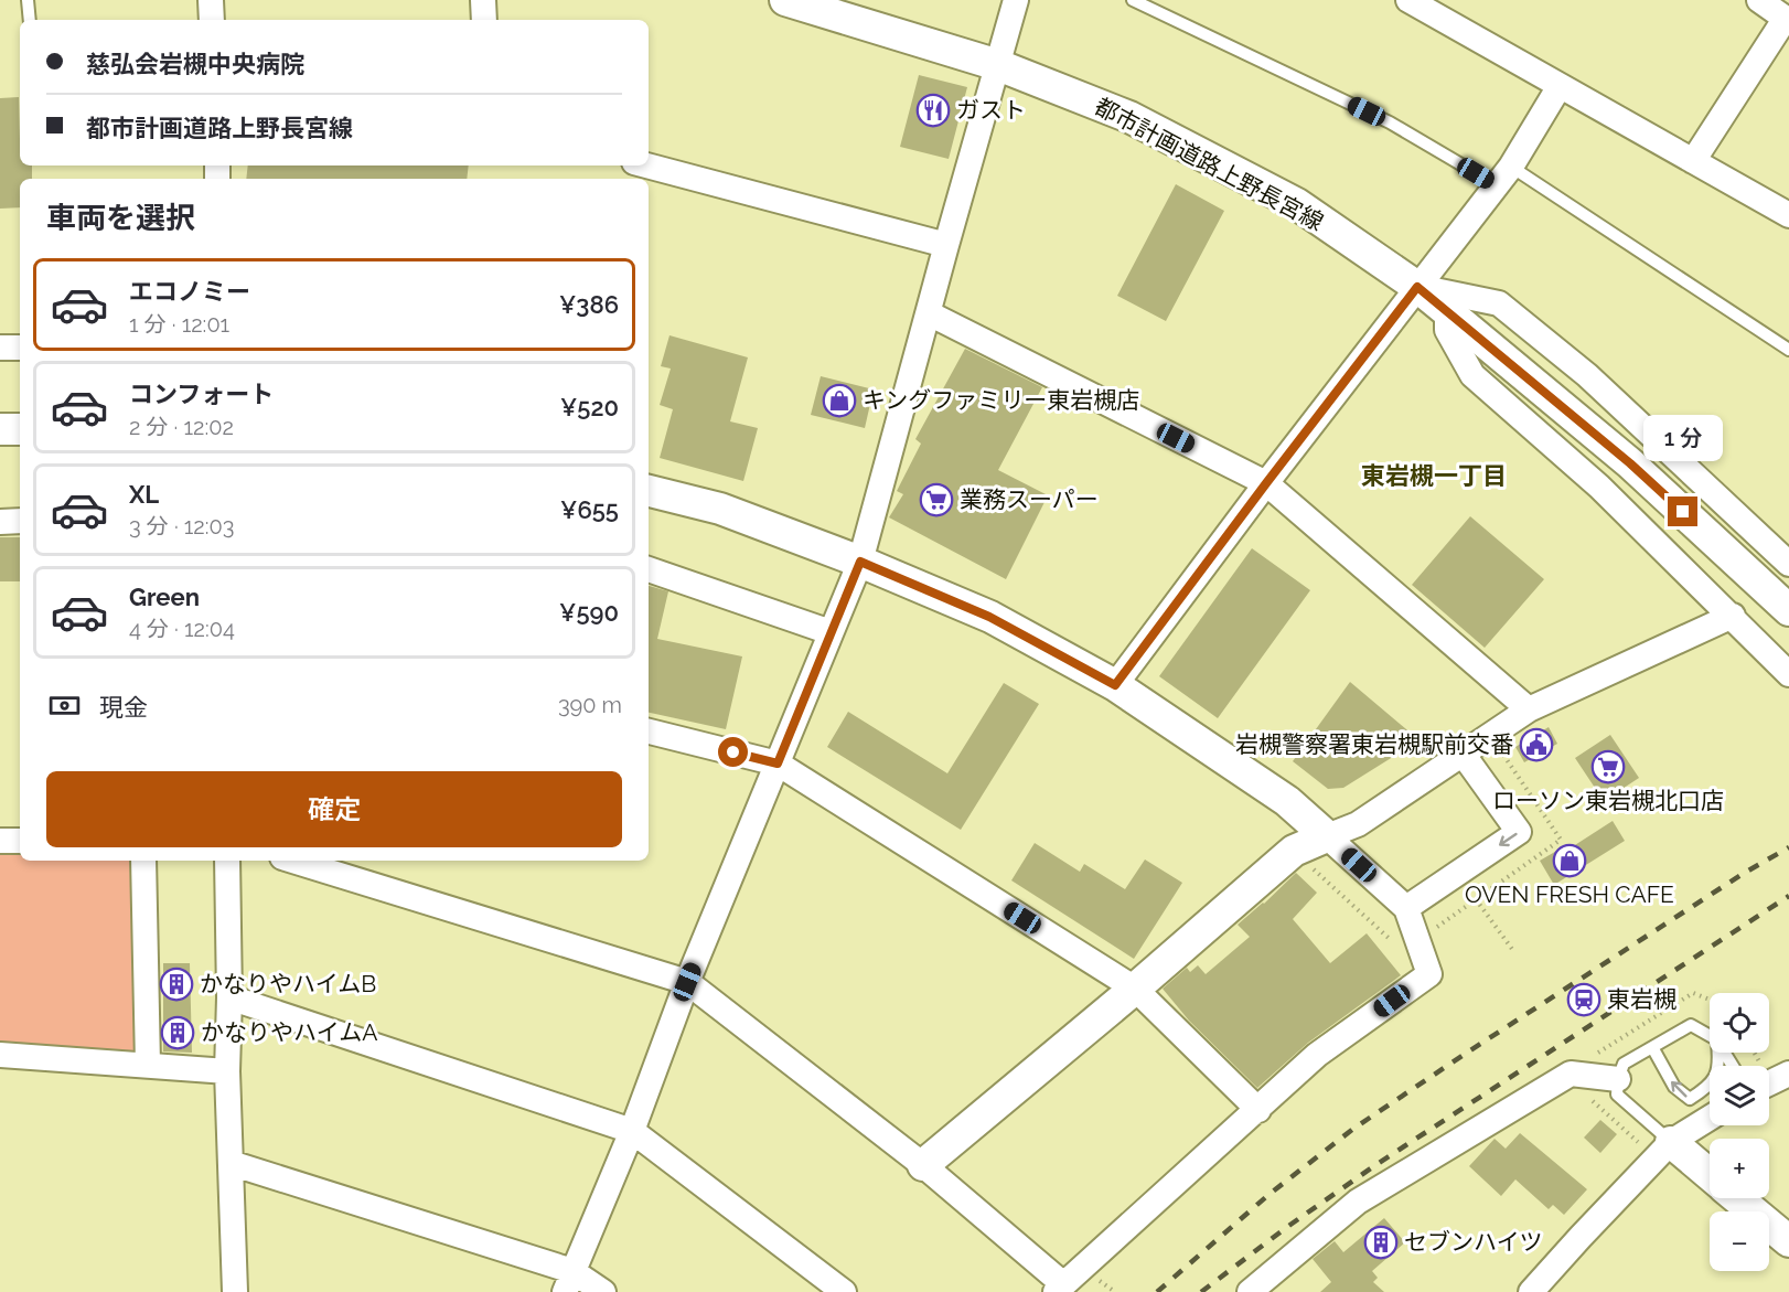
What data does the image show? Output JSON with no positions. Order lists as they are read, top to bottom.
{
  "streets": {
    "street": ["都市計画道路上野長宮線"]
  },
  "districts": ["東岩槻一丁目"],
  "places": {
    "restaurant": ["ガスト"],
    "shop": ["キングファミリー東岩槻店", "OVEN FRESH CAFE"],
    "supermarket": ["業務スーパー", "ローソン東岩槻北口店"],
    "public building": ["岩槻警察署東岩槻駅前交番"],
    "building": ["かなりやハイムB", "かなりやハイムA", "セブンハイツ"],
    "station": ["東岩槻"]
  },
  "page": {
    "banner": ["慈弘会岩槻中央病院", "都市計画道路上野長宮線"],
    "heading": "車両を選択",
    "list": [
      {
        "name": "エコノミー",
        "note": "1 分 · 12:01",
        "value": "¥386"
      },
      {
        "name": "コンフォート",
        "note": "2 分 · 12:02",
        "value": "¥520"
      },
      {
        "name": "XL",
        "note": "3 分 · 12:03",
        "value": "¥655"
      },
      {
        "name": "Green",
        "note": "4 分 · 12:04",
        "value": "¥590"
      }
    ],
    "bubble": "1 分",
    "pay": ["現金", "390 m"],
    "buttons": "確定",
    "map_buttons": ["+", "−"]
  }
}
